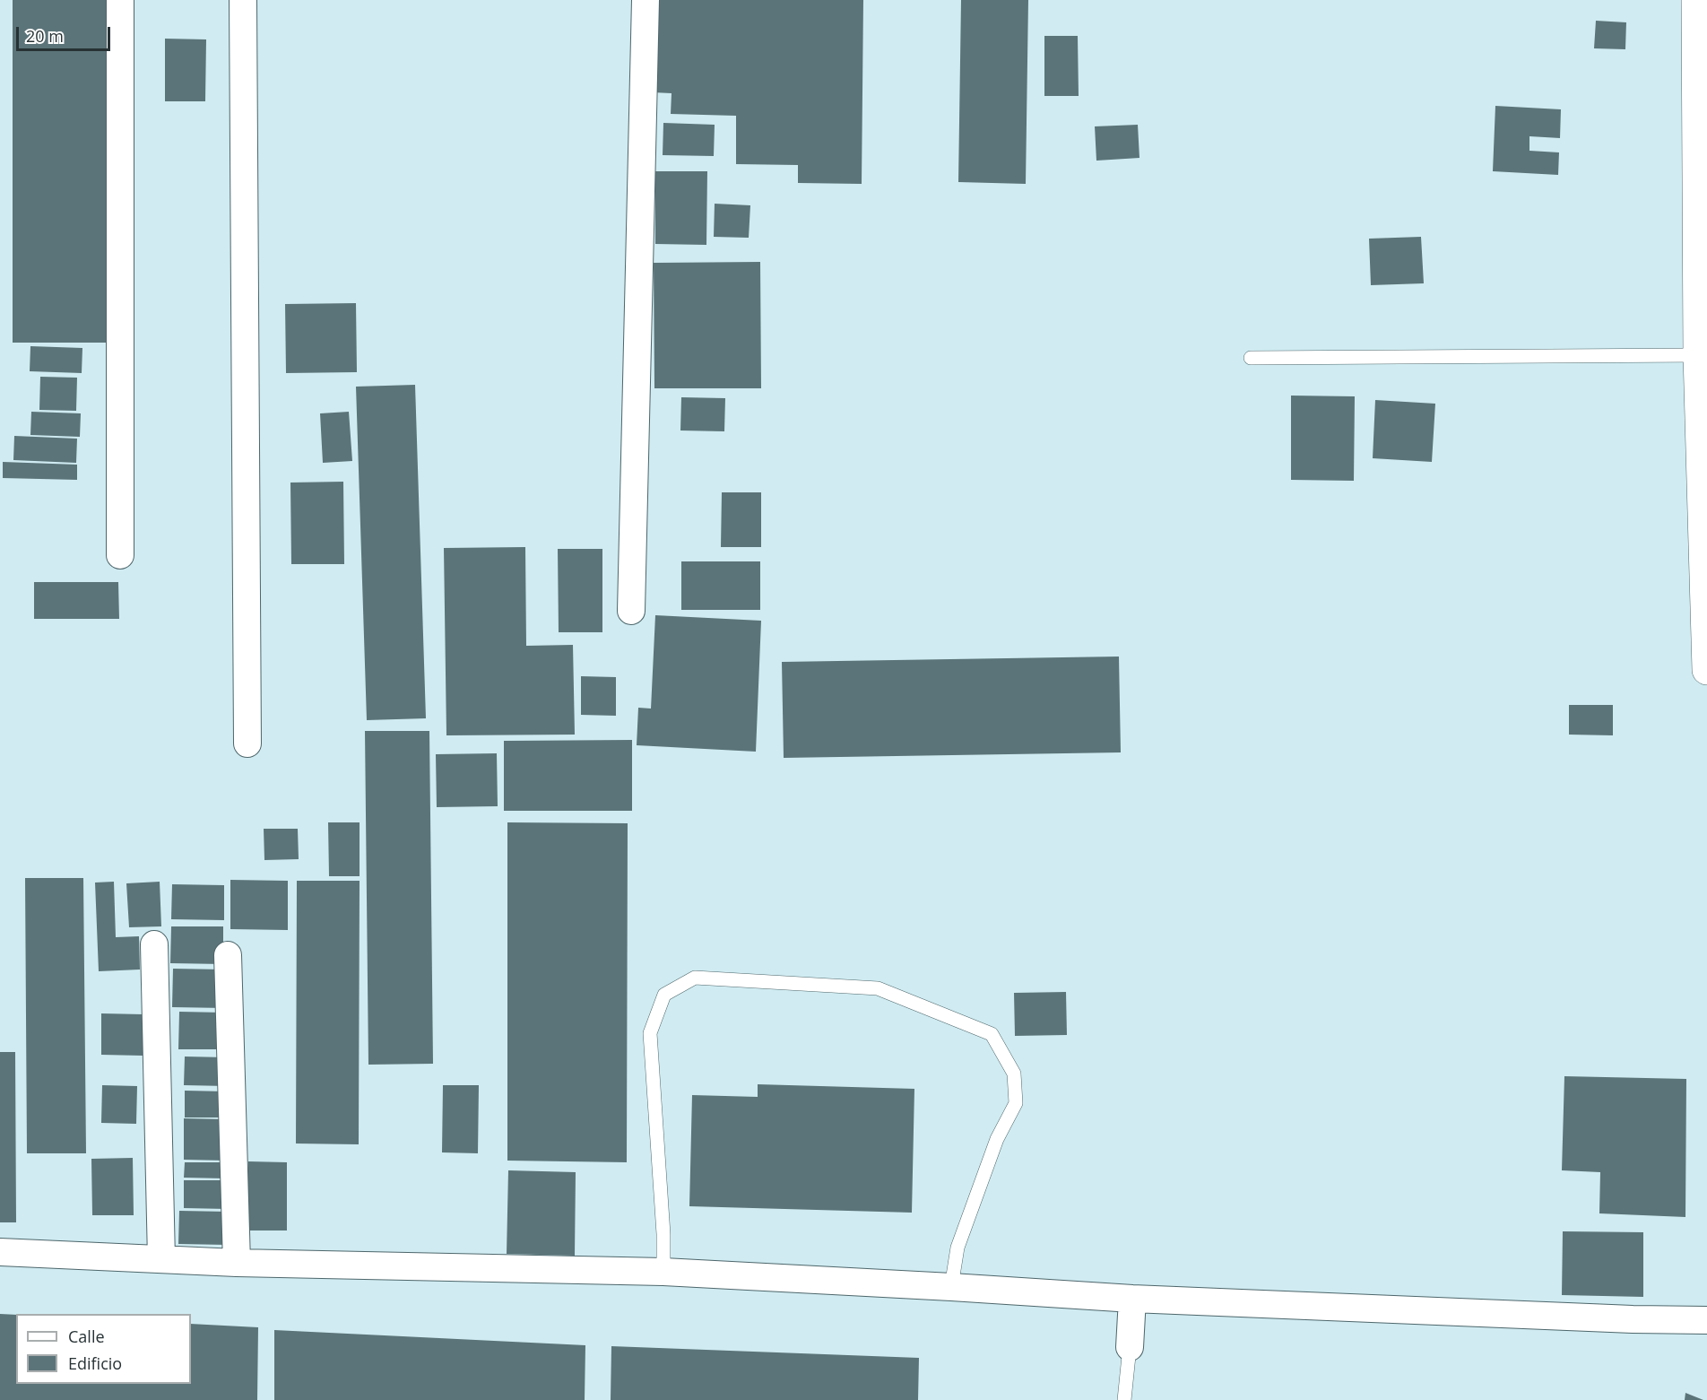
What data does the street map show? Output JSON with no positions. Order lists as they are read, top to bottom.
{
  "legend": ["Calle", "Edificio"],
  "scale_bar": "20 m"
}
